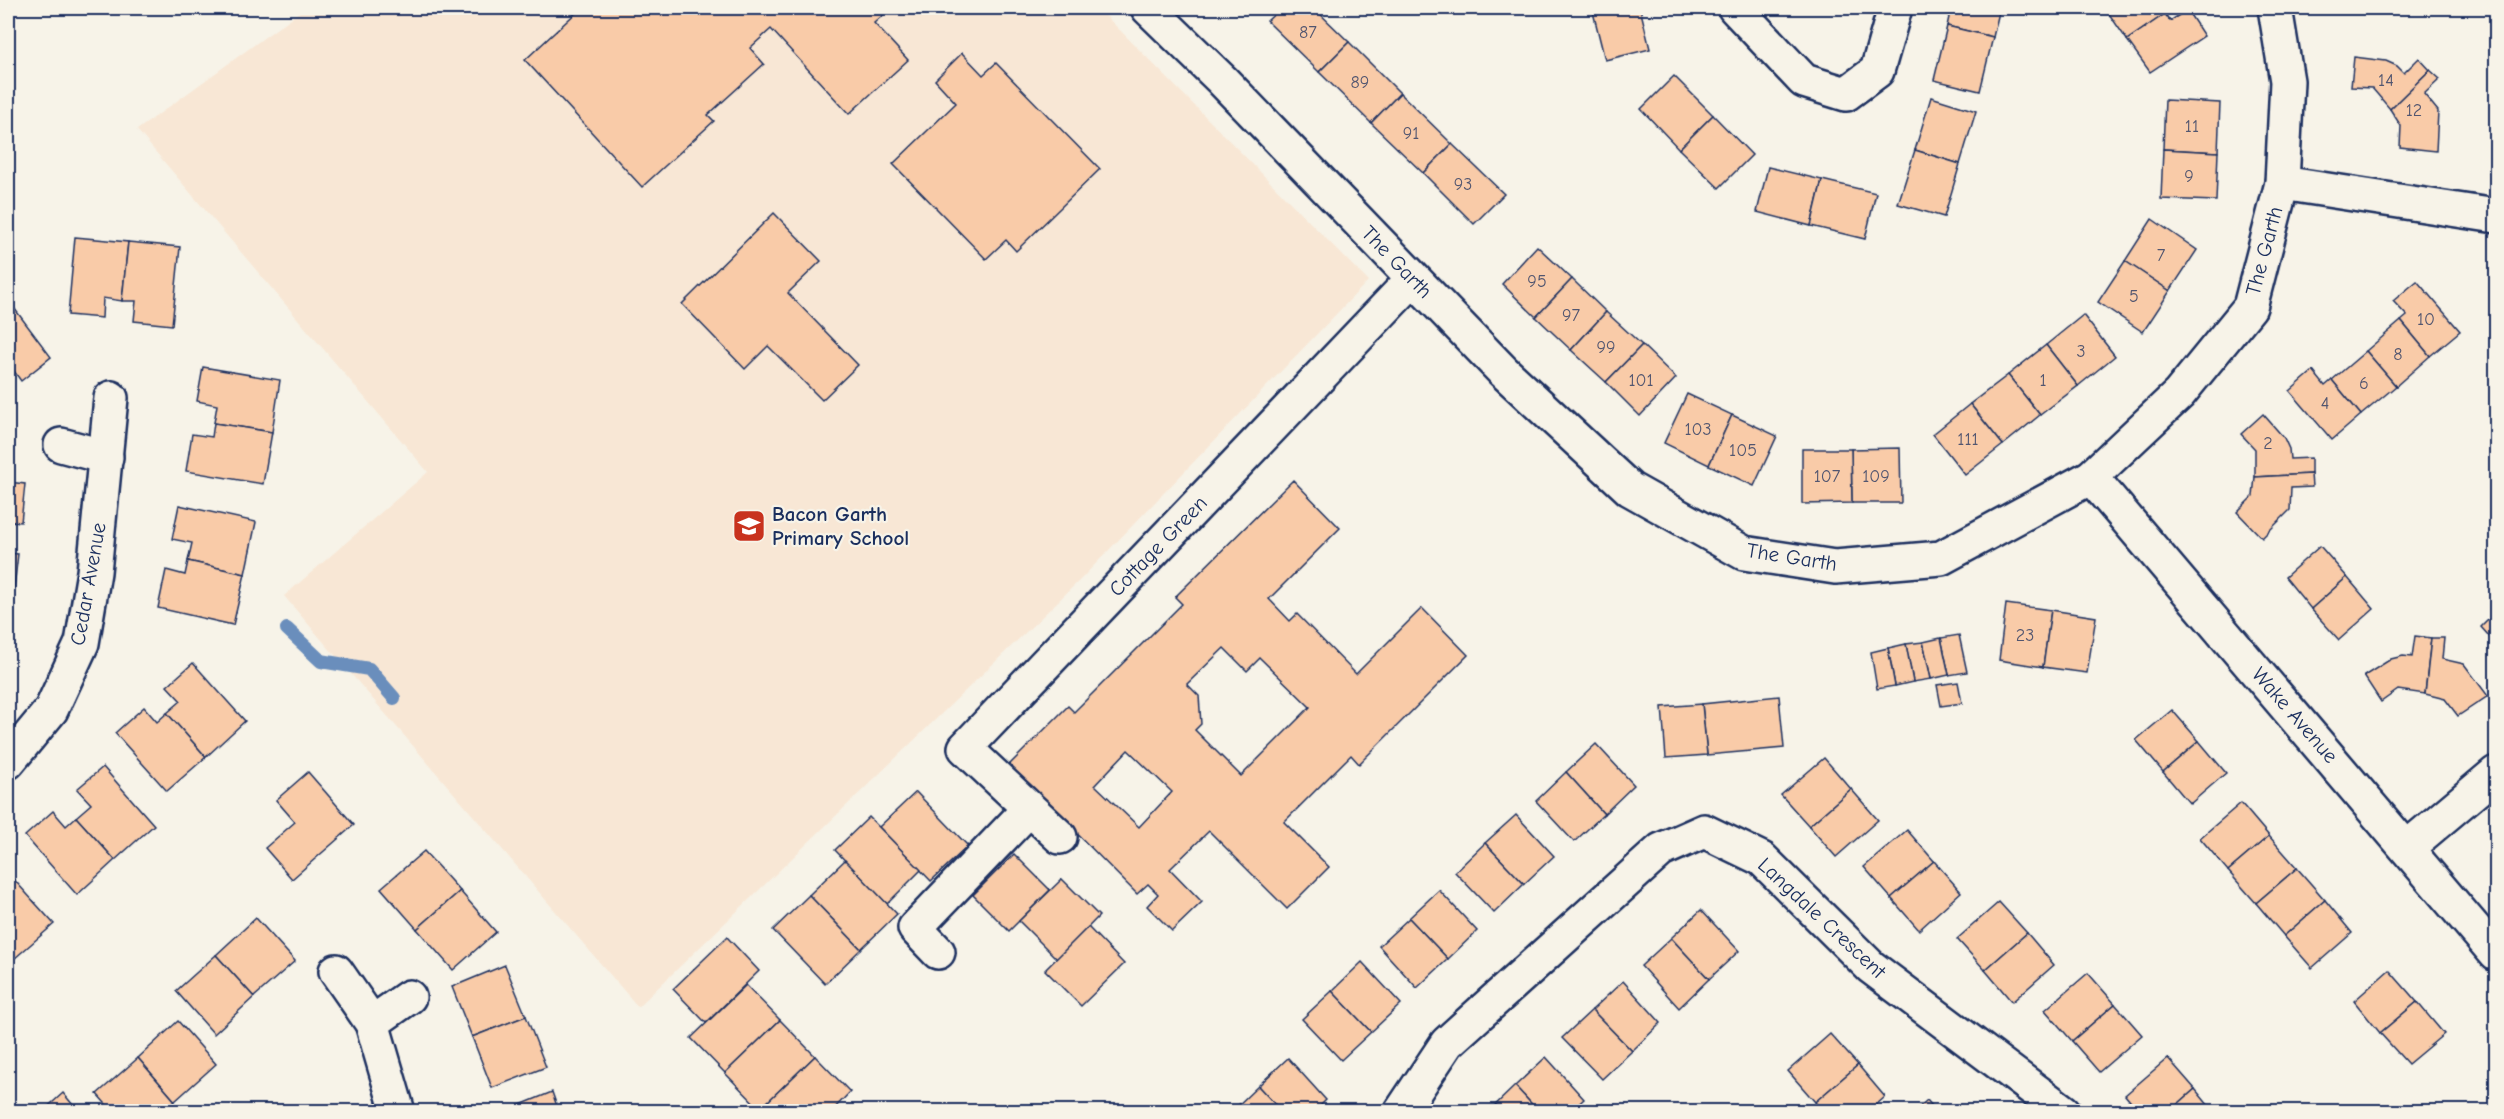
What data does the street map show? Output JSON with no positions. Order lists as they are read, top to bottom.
{
  "streets": {
    "street": [
      "The Garth",
      "Cottage Green",
      "Cedar Avenue",
      "Wake Avenue",
      "Langdale Crescent"
    ]
  },
  "crossings": [
    ["The Garth", "Cottage Green"],
    ["The Garth", "Wake Avenue"]
  ],
  "places": {
    "school or university": ["Bacon Garth Primary School"]
  },
  "house_numbers": [
    "87",
    "14",
    "89",
    "12",
    "11",
    "91",
    "9",
    "93",
    "7",
    "95",
    "5",
    "97",
    "10",
    "99",
    "3",
    "8",
    "101",
    "1",
    "6",
    "4",
    "103",
    "111",
    "2",
    "105",
    "107",
    "109",
    "23"
  ]
}
